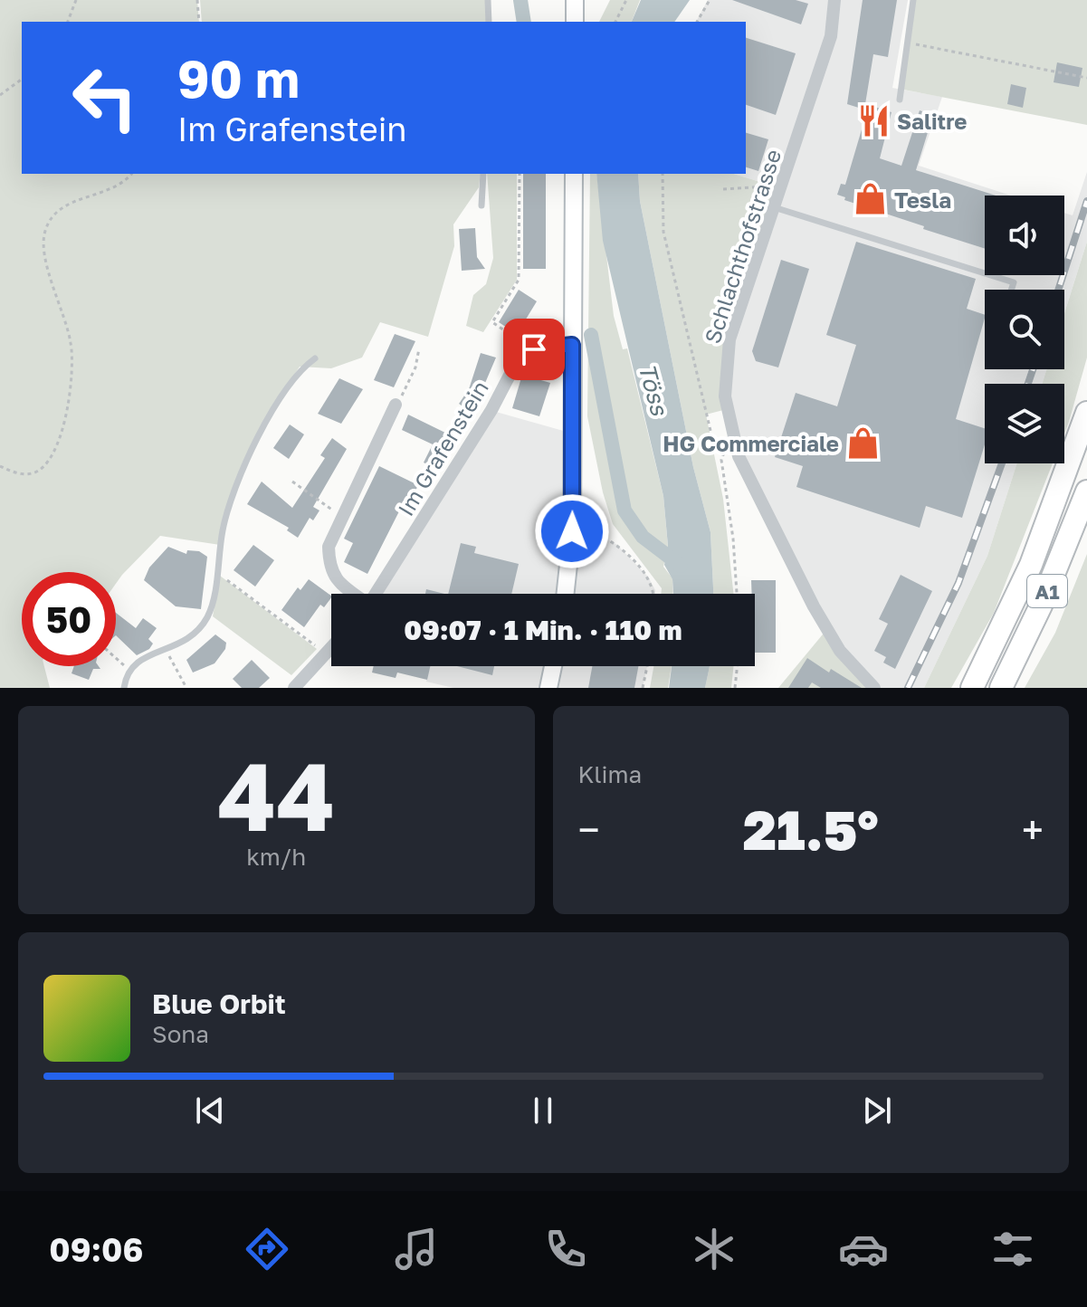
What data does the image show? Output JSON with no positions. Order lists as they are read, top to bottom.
{
  "streets": {
    "highway": ["A1"],
    "street": ["Schlachthofstrasse", "Im Grafenstein"]
  },
  "water": ["Töss"],
  "places": {
    "restaurant": ["Salitre"],
    "shop": ["Tesla", "HG Commerciale"]
  },
  "page": {
    "turn": ["90 m", "Im Grafenstein"],
    "limit": "50",
    "trip": "09:07 · 1 Min. · 110 m",
    "tile": [
      ["44", "km/h"],
      "Klima"
    ],
    "heat": ["−", "21.5°", "+"],
    "song": ["Blue Orbit", "Sona"],
    "tabs": "09:06"
  }
}
